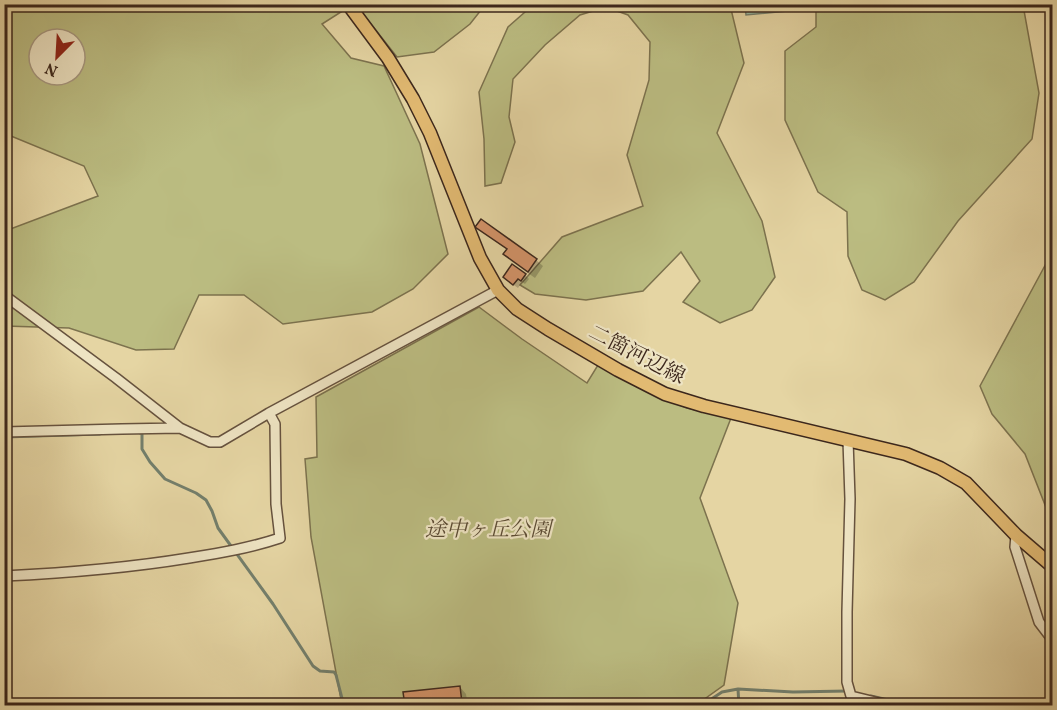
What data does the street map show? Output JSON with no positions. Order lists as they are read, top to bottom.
{
  "streets": {
    "main road": ["二箇河辺線"]
  },
  "parks": ["途中ヶ丘公園"],
  "north": "bottom left"
}
